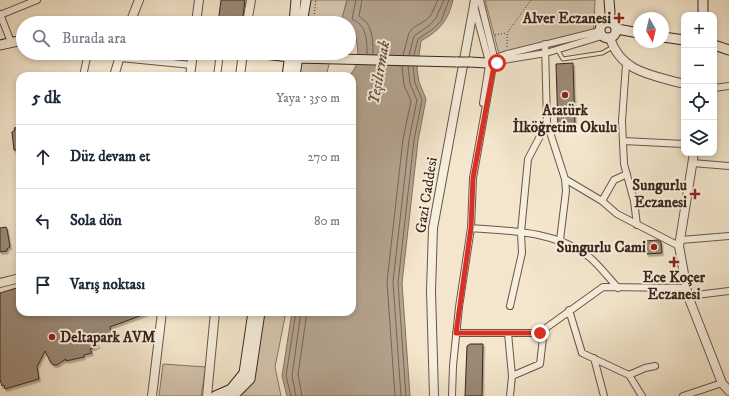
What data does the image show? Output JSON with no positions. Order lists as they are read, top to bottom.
{
  "streets": {
    "street": ["Gazi Caddesi"]
  },
  "water": ["Yeşilırmak"],
  "places": {
    "health": ["Alver Eczanesi", "Sungurlu Eczanesi", "Ece Koçer Eczanesi"],
    "other": ["Atatürk İlköğretim Okulu", "Sungurlu Cami", "Deltapark AVM"]
  },
  "north": "bottom",
  "page": {
    "map_buttons": ["+", "−"],
    "search": "Burada ara",
    "heading": ["5 dk", "Yaya · 350 m"],
    "list": [
      ["Düz devam et", "270 m"],
      ["Sola dön", "80 m"],
      "Varış noktası"
    ]
  }
}
